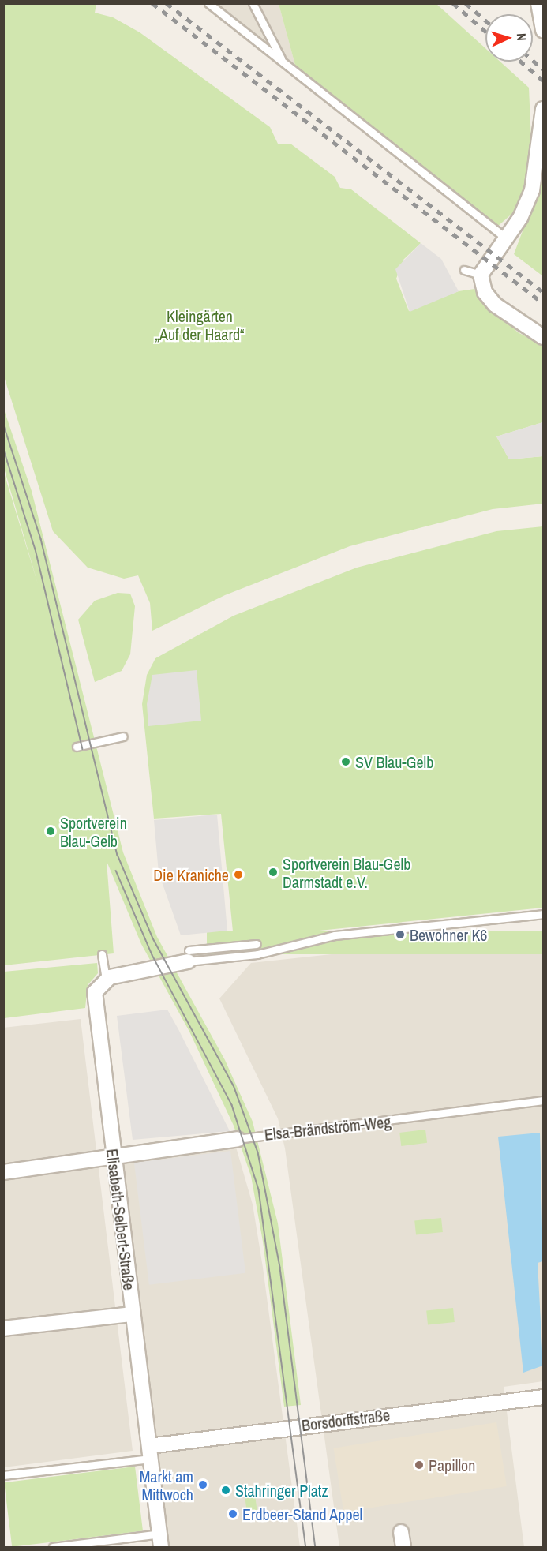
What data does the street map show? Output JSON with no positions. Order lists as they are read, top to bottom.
{
  "streets": {
    "street": ["Elsa-Brändström-Weg", "Elisabeth-Selbert-Straße", "Borsdorffstraße"]
  },
  "crossings": [
    ["Elsa-Brändström-Weg", "Elisabeth-Selbert-Straße"],
    ["Elisabeth-Selbert-Straße", "Borsdorffstraße"]
  ],
  "parks": ["Kleingärten „Auf der Haard“"],
  "places": [
    "SV Blau-Gelb",
    "Sportverein Blau-Gelb",
    "Sportverein Blau-Gelb Darmstadt e.V.",
    "Die Kraniche",
    "Bewohner K6",
    "Papillon",
    "Markt am Mittwoch",
    "Stahringer Platz",
    "Erdbeer-Stand Appel"
  ],
  "north": "right"
}
